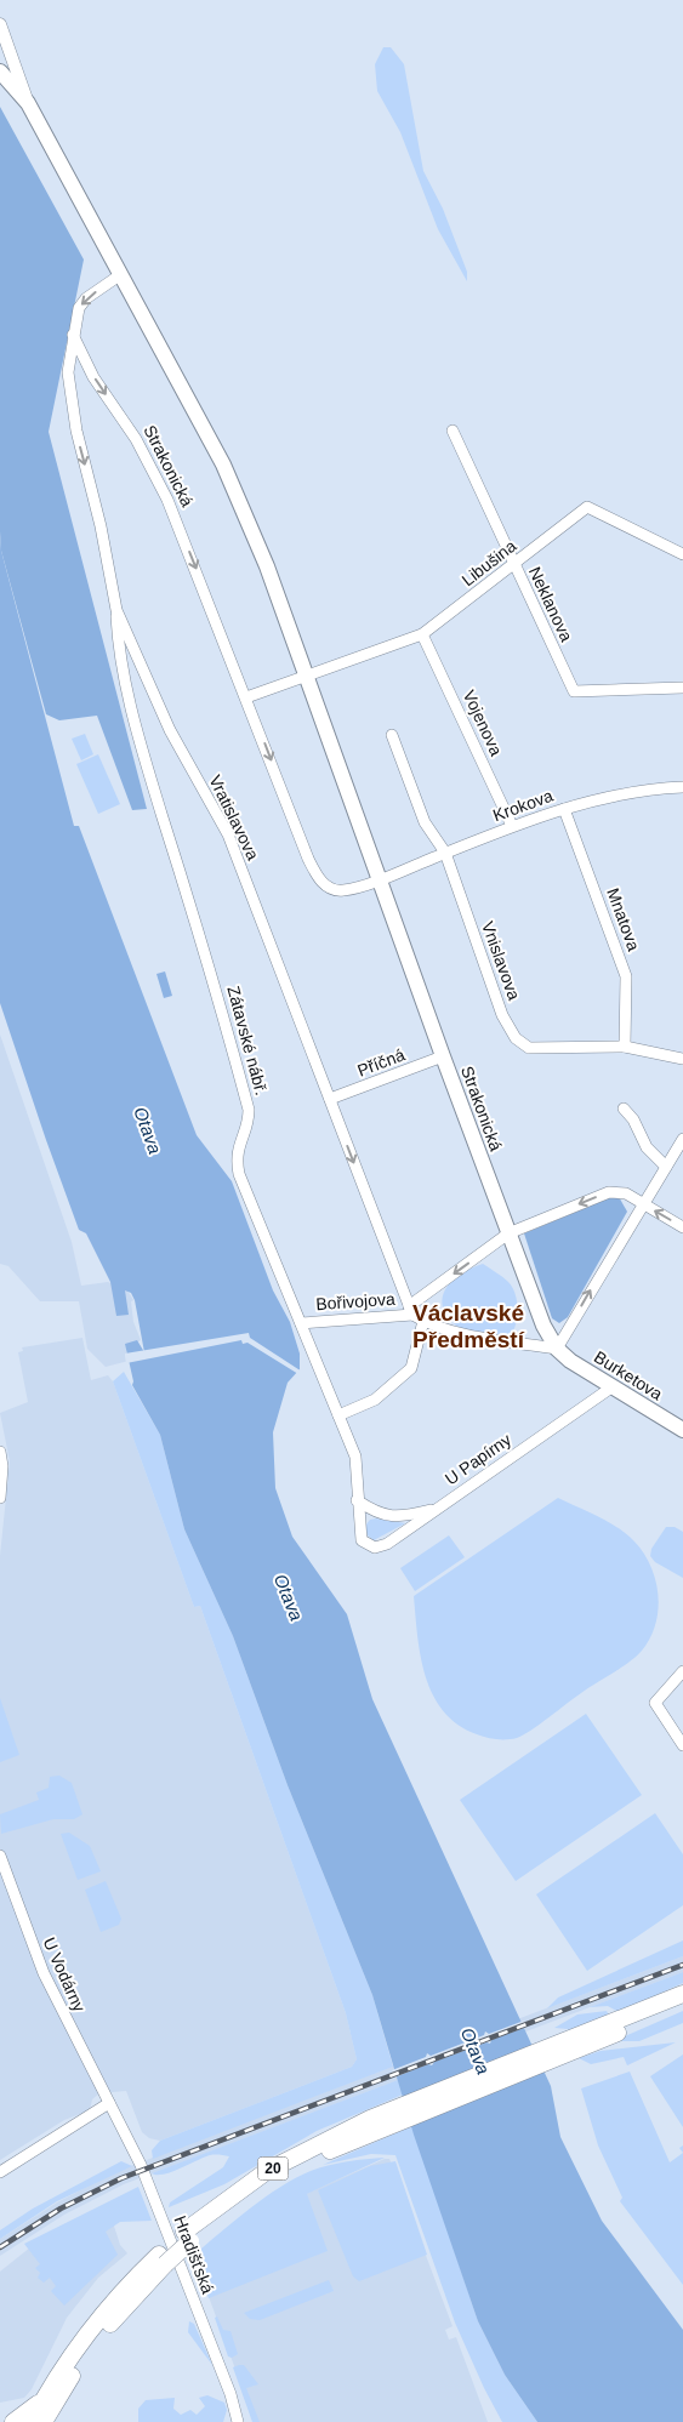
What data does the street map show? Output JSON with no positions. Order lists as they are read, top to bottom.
{
  "streets": {
    "highway": ["20"],
    "main road": ["Strakonická", "Burketova"],
    "street": [
      "Libušina",
      "Neklanova",
      "Vojenova",
      "Krokova",
      "Vratislavova",
      "Mnatova",
      "Vnislavova",
      "Zátavské nábř.",
      "Příčná",
      "Bořivojova",
      "U Papírny",
      "U Vodárny",
      "Hradišťská"
    ]
  },
  "crossings": [
    ["Strakonická", "Libušina"],
    ["Strakonická", "Krokova"],
    ["Strakonická", "Vratislavova"],
    ["Strakonická", "Příčná"],
    ["Strakonická", "Burketova"],
    ["Libušina", "Neklanova"],
    ["Libušina", "Vojenova"],
    ["Vojenova", "Krokova"],
    ["Krokova", "Mnatova"],
    ["Krokova", "Vnislavova"],
    ["Vratislavova", "Zátavské nábř."],
    ["Vratislavova", "Příčná"],
    ["Vratislavova", "Bořivojova"],
    ["Mnatova", "Vnislavova"],
    ["Zátavské nábř.", "Bořivojova"],
    ["Zátavské nábř.", "U Papírny"],
    ["Burketova", "U Papírny"],
    ["U Vodárny", "Hradišťská"]
  ],
  "one_way": ["Vratislavova"],
  "districts": ["Václavské Předměstí"],
  "water": ["Otava"]
}
